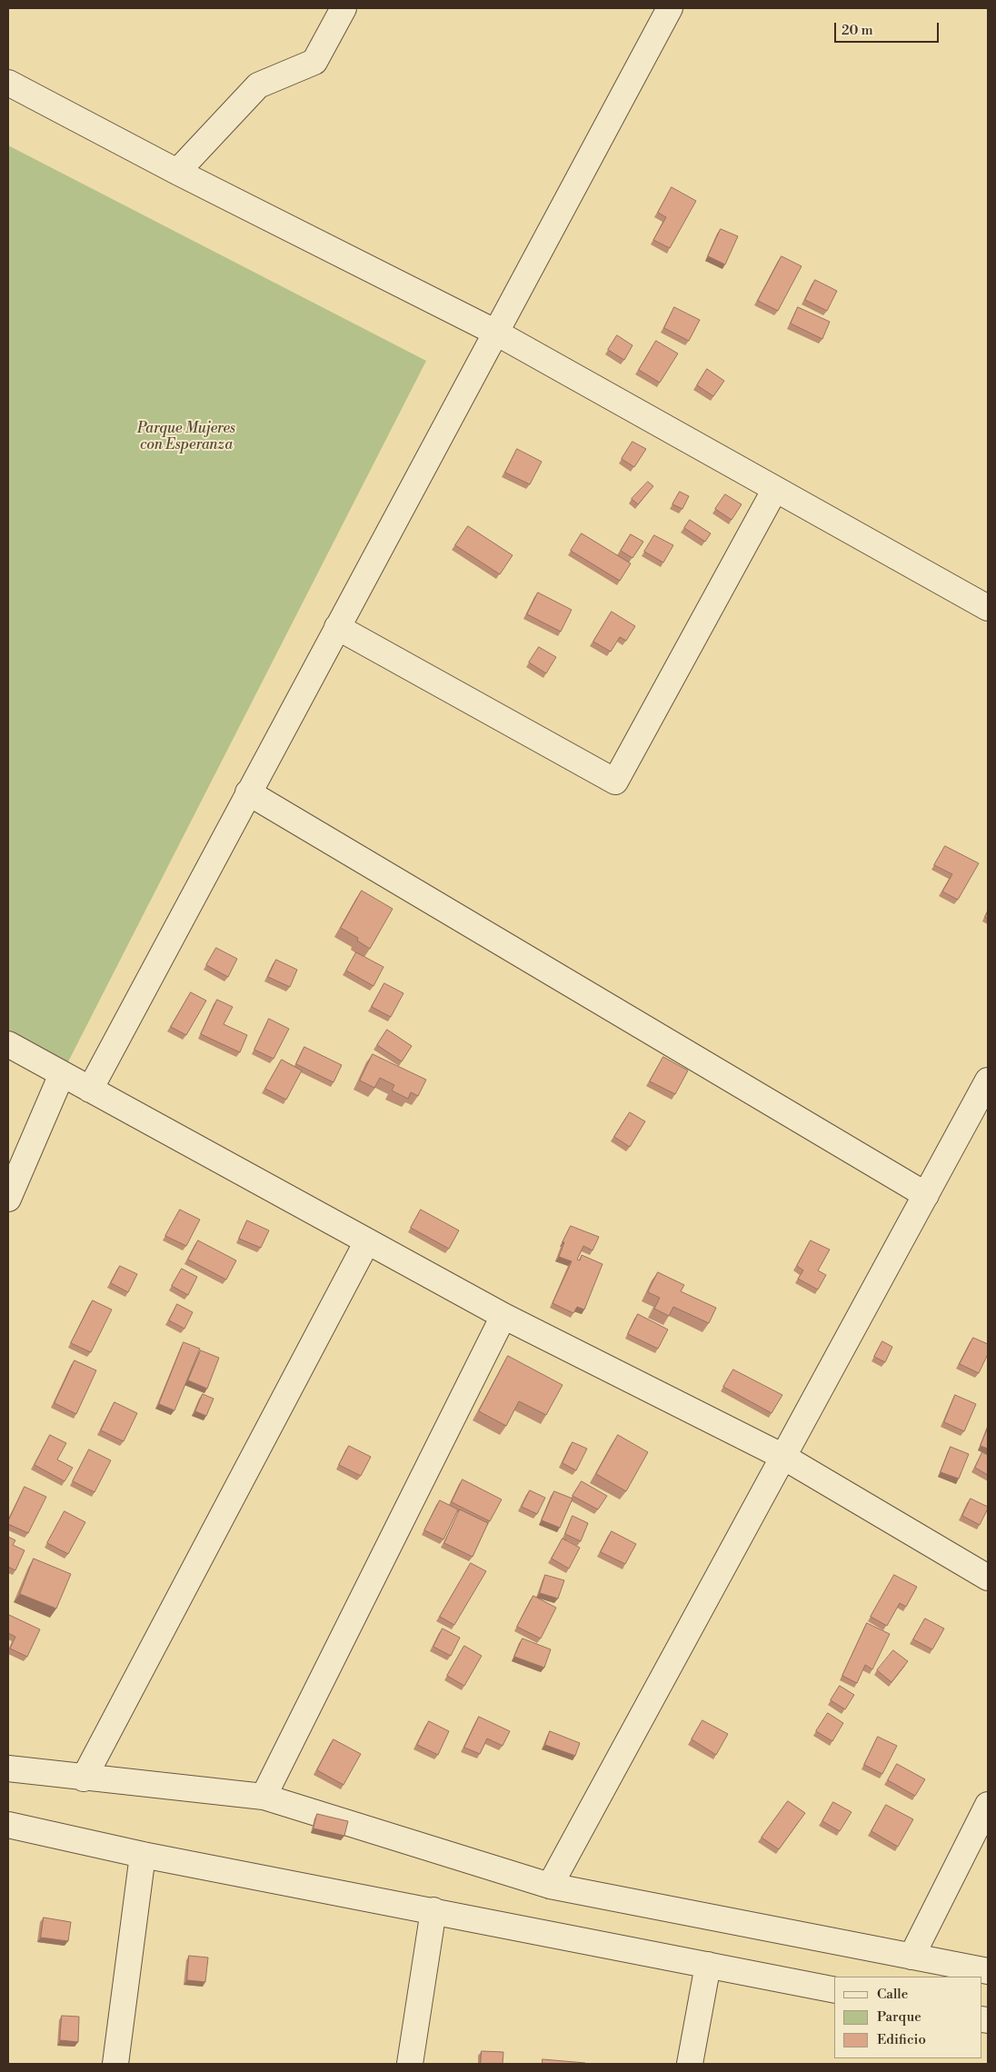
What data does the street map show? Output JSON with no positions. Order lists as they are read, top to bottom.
{
  "parks": ["Parque Mujeres con Esperanza"],
  "legend": ["Calle", "Parque", "Edificio"],
  "scale_bar": "20 m"
}
